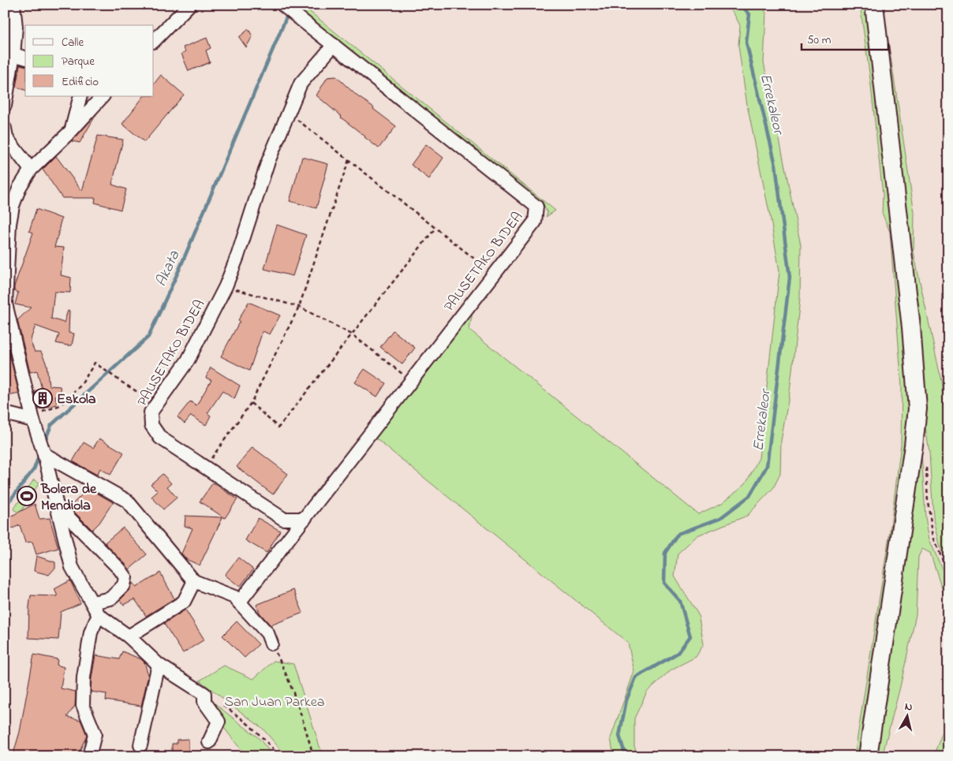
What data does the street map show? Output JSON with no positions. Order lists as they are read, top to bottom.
{
  "streets": {
    "street": ["PAUSETAKO BIDEA"]
  },
  "water": ["Errekaleor", "Akata"],
  "parks": ["San Juan Parkea"],
  "places": {
    "building": ["Eskola"],
    "sports": ["Bolera de Mendiola"]
  },
  "legend": ["Calle", "Parque", "Edificio"],
  "scale_bar": "50 m",
  "north": "top"
}
